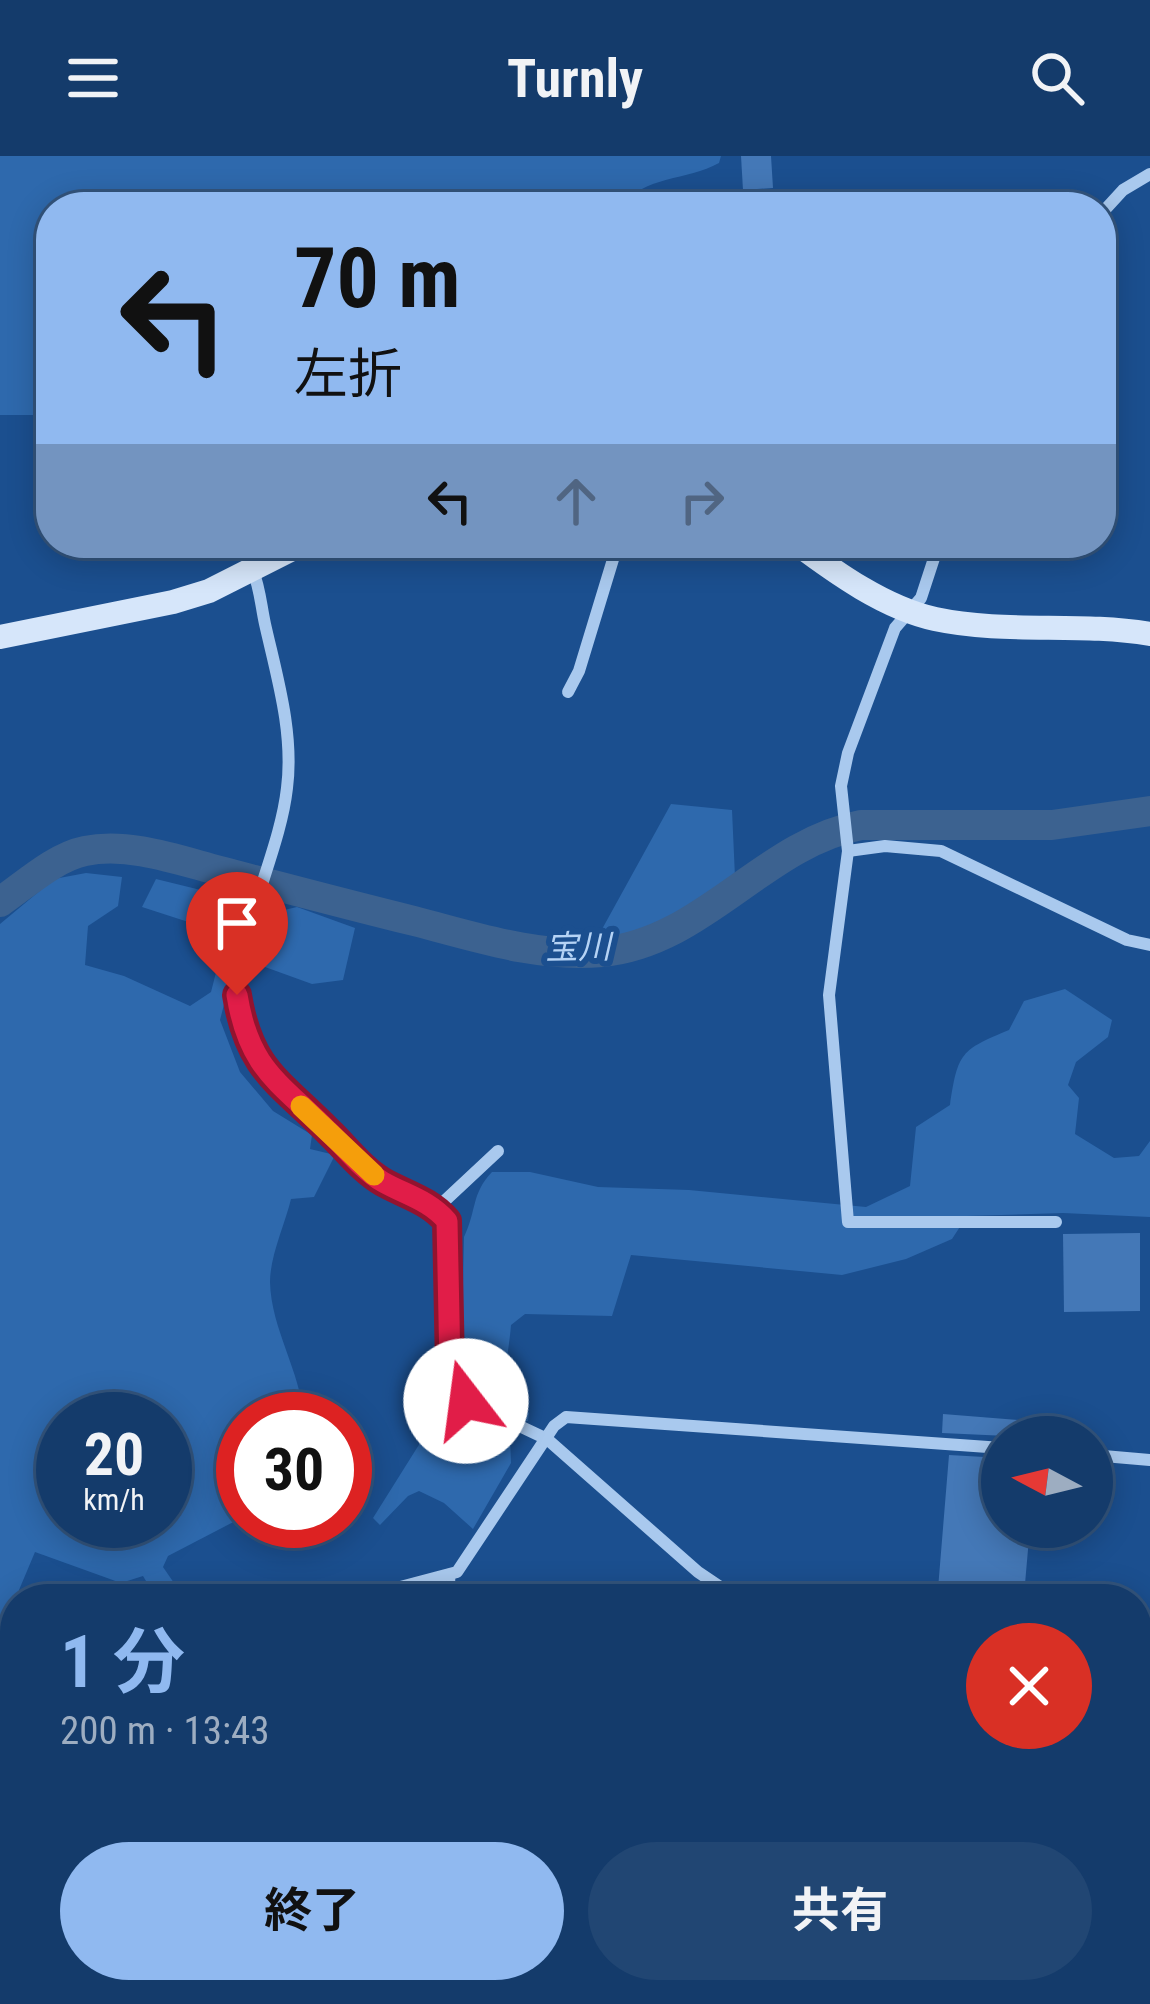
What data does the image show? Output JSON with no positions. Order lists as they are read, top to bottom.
{
  "water": ["宝川"],
  "north": "left",
  "page": {
    "header": "Turnly",
    "turn": ["70 m", "左折"],
    "speed": "20 km/h",
    "limit": "30",
    "heading": ["1 分", "200 m · 13:43"],
    "buttons": ["終了", "共有"]
  }
}
